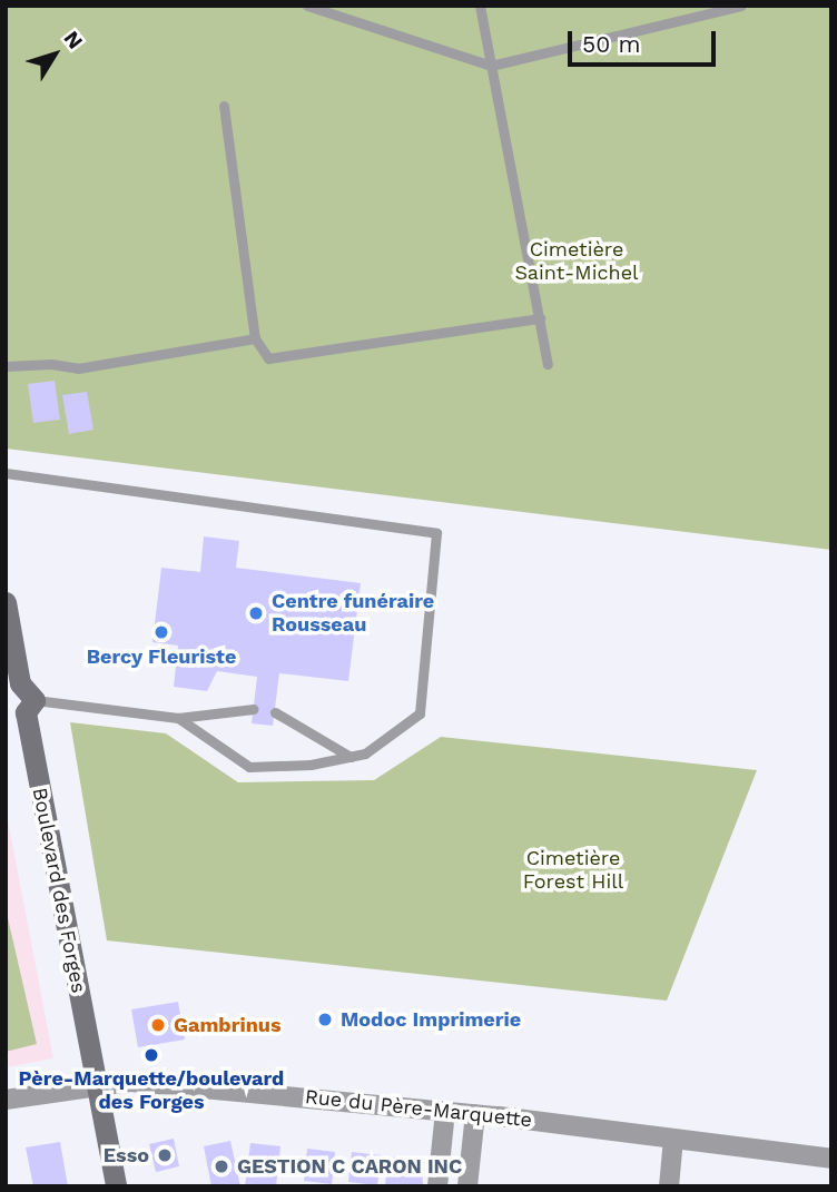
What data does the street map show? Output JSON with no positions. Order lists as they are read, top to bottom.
{
  "streets": {
    "main road": ["Boulevard des Forges"],
    "street": ["Rue du Père-Marquette"]
  },
  "crossings": [
    ["Boulevard des Forges", "Rue du Père-Marquette"]
  ],
  "parks": ["Cimetière Saint-Michel", "Cimetière Forest Hill"],
  "places": [
    "Centre funéraire Rousseau",
    "Bercy Fleuriste",
    "Modoc Imprimerie",
    "Gambrinus",
    "Père-Marquette/boulevard des Forges",
    "Esso",
    "GESTION C CARON INC"
  ],
  "scale_bar": "50 m",
  "north": "top right"
}
